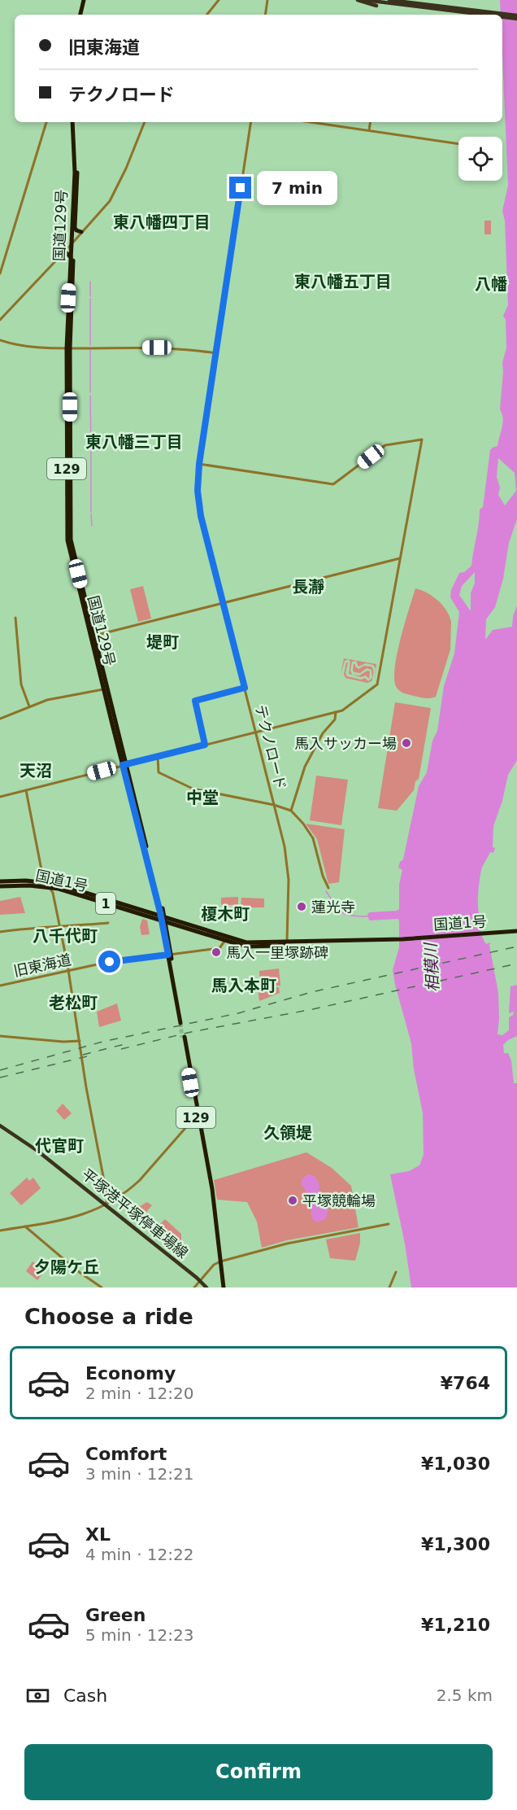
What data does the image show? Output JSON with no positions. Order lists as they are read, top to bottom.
{
  "streets": {
    "highway": [
      "国道129号",
      "129",
      "国道1号",
      "1"
    ],
    "main road": ["平塚港平塚停車場線"],
    "street": ["テクノロード", "旧東海道"]
  },
  "crossings": [
    ["国道129号", "国道1号"],
    ["国道129号", "旧東海道"],
    ["テクノロード", "国道1号"],
    ["国道1号", "旧東海道"]
  ],
  "districts": [
    "東八幡四丁目",
    "東八幡五丁目",
    "八幡",
    "東八幡三丁目",
    "長瀞",
    "堤町",
    "天沼",
    "中堂",
    "榎木町",
    "八千代町",
    "馬入本町",
    "老松町",
    "久領堤",
    "代官町",
    "夕陽ケ丘"
  ],
  "water": ["相模川"],
  "places": [
    "馬入サッカー場",
    "蓮光寺",
    "馬入一里塚跡碑",
    "平塚競輪場"
  ],
  "page": {
    "banner": ["旧東海道", "テクノロード"],
    "bubble": "7 min",
    "heading": "Choose a ride",
    "list": [
      {
        "name": "Economy",
        "note": "2 min · 12:20",
        "value": "¥764"
      },
      {
        "name": "Comfort",
        "note": "3 min · 12:21",
        "value": "¥1,030"
      },
      {
        "name": "XL",
        "note": "4 min · 12:22",
        "value": "¥1,300"
      },
      {
        "name": "Green",
        "note": "5 min · 12:23",
        "value": "¥1,210"
      }
    ],
    "pay": ["Cash", "2.5 km"],
    "buttons": "Confirm"
  }
}
